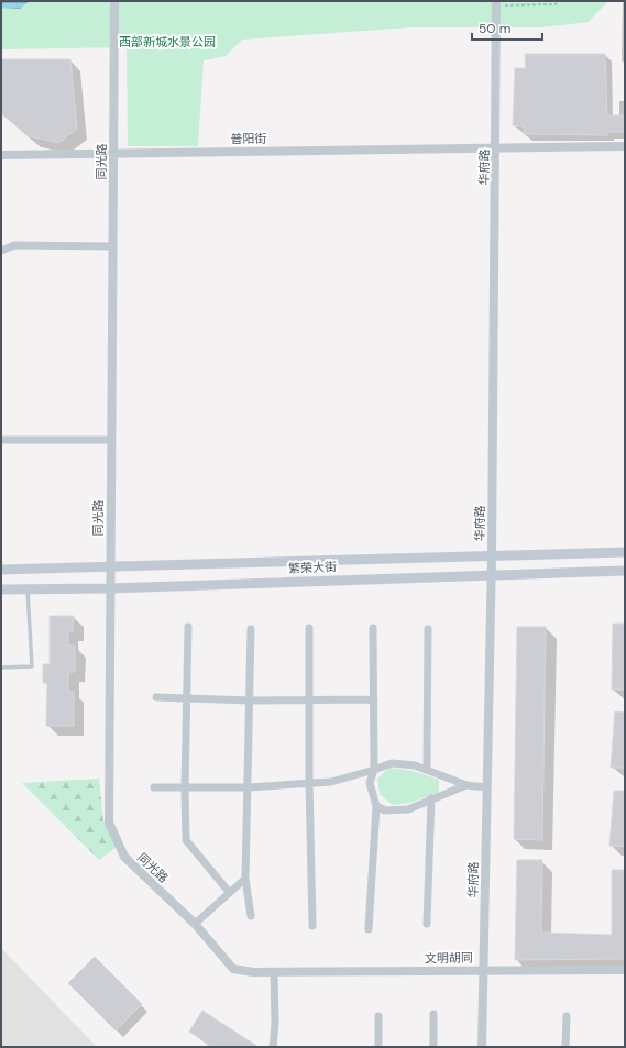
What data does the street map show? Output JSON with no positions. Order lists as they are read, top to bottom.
{
  "streets": {
    "main road": ["繁荣大街"],
    "street": [
      "普阳街",
      "同光路",
      "华府路",
      "文明胡同"
    ]
  },
  "crossings": [
    ["普阳街", "同光路"],
    ["普阳街", "华府路"],
    ["同光路", "繁荣大街"],
    ["同光路", "文明胡同"],
    ["华府路", "繁荣大街"],
    ["华府路", "文明胡同"]
  ],
  "parks": ["西部新城水景公园"],
  "scale_bar": "50 m"
}
